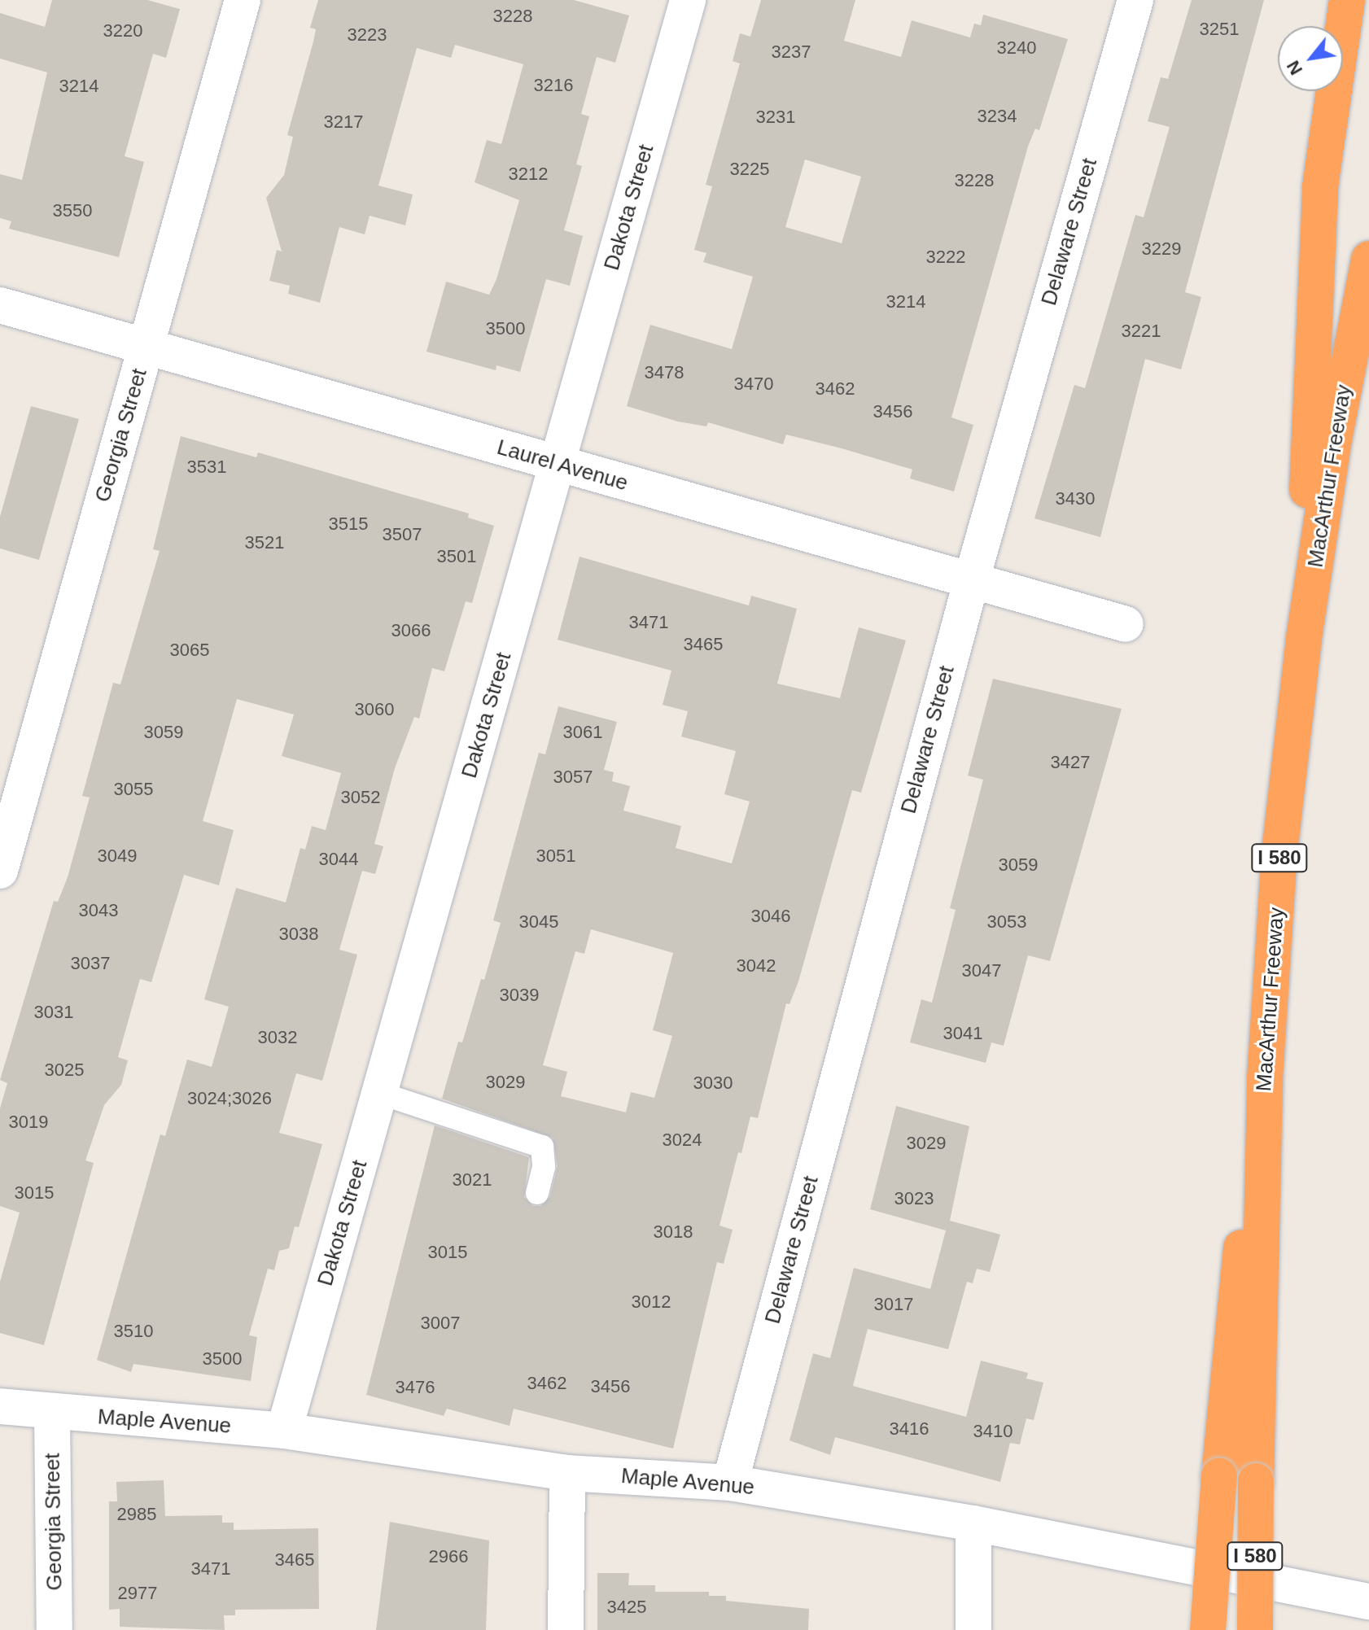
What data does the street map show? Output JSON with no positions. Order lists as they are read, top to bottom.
{
  "streets": {
    "highway": ["MacArthur Freeway", "I 580"],
    "street": [
      "Dakota Street",
      "Delaware Street",
      "Georgia Street",
      "Laurel Avenue",
      "Maple Avenue"
    ]
  },
  "crossings": [
    ["Dakota Street", "Laurel Avenue"],
    ["Dakota Street", "Maple Avenue"],
    ["Delaware Street", "Laurel Avenue"],
    ["Delaware Street", "Maple Avenue"],
    ["Georgia Street", "Laurel Avenue"],
    ["Georgia Street", "Maple Avenue"]
  ],
  "house_numbers": [
    "3228",
    "3251",
    "3220",
    "3223",
    "3240",
    "3237",
    "3216",
    "3214",
    "3234",
    "3231",
    "3217",
    "3225",
    "3212",
    "3228",
    "3550",
    "3229",
    "3222",
    "3214",
    "3500",
    "3221",
    "3478",
    "3470",
    "3462",
    "3456",
    "3531",
    "3430",
    "3515",
    "3507",
    "3521",
    "3501",
    "3471",
    "3066",
    "3465",
    "3065",
    "3060",
    "3059",
    "3061",
    "3427",
    "3057",
    "3055",
    "3052",
    "3049",
    "3051",
    "3044",
    "3059",
    "3043",
    "3046",
    "3045",
    "3053",
    "3038",
    "3037",
    "3042",
    "3047",
    "3039",
    "3031",
    "3041",
    "3032",
    "3025",
    "3029",
    "3030",
    "3024;3026",
    "3019",
    "3024",
    "3029",
    "3021",
    "3015",
    "3023",
    "3018",
    "3015",
    "3012",
    "3017",
    "3007",
    "3510",
    "3500",
    "3462",
    "3456",
    "3476",
    "3416",
    "3410",
    "2985",
    "2966",
    "3465",
    "3471",
    "2977",
    "3425"
  ],
  "north": "bottom left"
}
